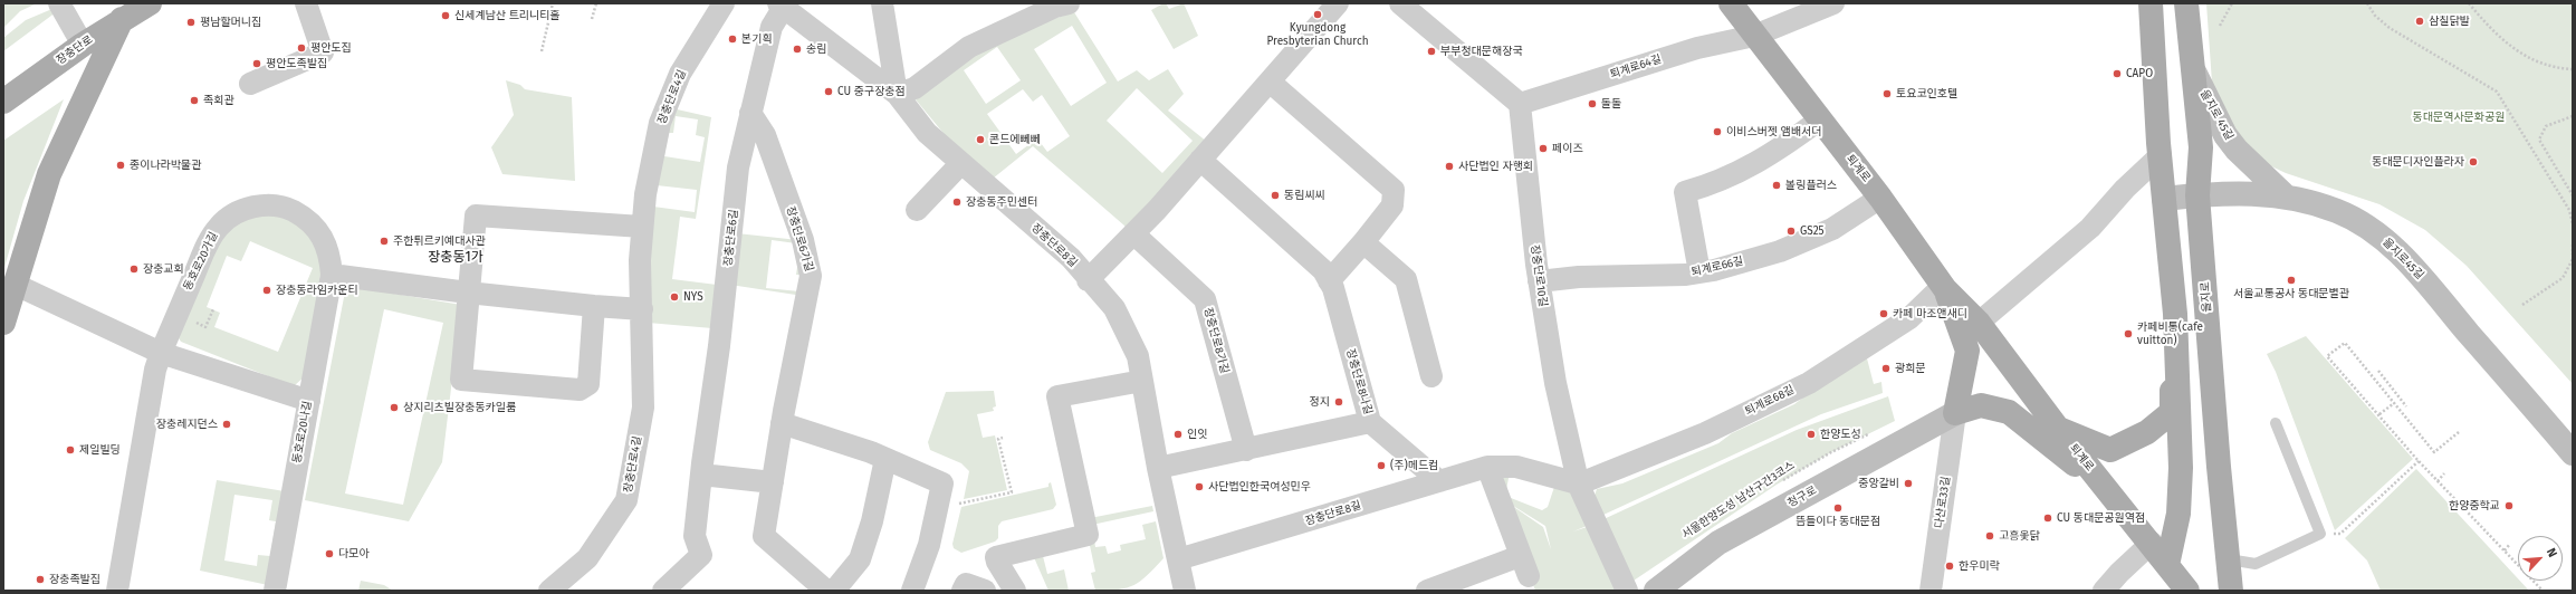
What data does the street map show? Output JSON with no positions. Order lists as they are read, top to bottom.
{
  "streets": {
    "main road": [
      "장충단로",
      "을지로 45길",
      "퇴계로",
      "을지로45길",
      "을지로",
      "청구로"
    ],
    "street": [
      "퇴계로64길",
      "장충단로4길",
      "장충단로6길",
      "장충단로6가길",
      "장충단로8길",
      "동호로20가길",
      "퇴계로66길",
      "장충단로10길",
      "장충단로8가길",
      "장충단로8나길",
      "퇴계로68길",
      "동호로20나길",
      "다산로33길"
    ],
    "path": ["서울한양도성 남산구간3코스"]
  },
  "crossings": [
    ["퇴계로64길", "퇴계로"],
    ["퇴계로64길", "장충단로10길"],
    ["을지로 45길", "을지로45길"],
    ["을지로 45길", "을지로"],
    ["퇴계로", "퇴계로66길"],
    ["퇴계로", "퇴계로68길"],
    ["장충단로6길", "장충단로6가길"],
    ["장충단로6길", "장충단로8길"],
    ["장충단로8길", "장충단로10길"],
    ["장충단로8길", "장충단로8나길"],
    ["장충단로8길", "퇴계로68길"],
    ["을지로45길", "을지로"],
    ["동호로20가길", "동호로20나길"],
    ["퇴계로66길", "장충단로10길"],
    ["장충단로10길", "퇴계로68길"],
    ["청구로", "다산로33길"]
  ],
  "districts": ["장충동1가"],
  "parks": ["동대문역사문화공원"],
  "places": [
    "Kyungdong Presbyterian Church",
    "신세계남산 트리니티홀",
    "삼칠닭발",
    "평남할머니집",
    "본기획",
    "평안도집",
    "송림",
    "부부청대문해장국",
    "평안도족발집",
    "CAPO",
    "CU 중구장충점",
    "토요코인호텔",
    "족회관",
    "돌돌",
    "이비스버젯 앰배서더",
    "콘드에뻬뻬",
    "페이즈",
    "동대문디자인플라자",
    "종이나라박물관",
    "사단법인 자행회",
    "볼링플러스",
    "동림씨씨",
    "장충동주민센터",
    "GS25",
    "주한튀르키예대사관",
    "장충교회",
    "서울교통공사 동대문별관",
    "장충동라임카운티",
    "NYS",
    "카페 마조앤새디",
    "카페비통(cafe vuitton)",
    "광희문",
    "정지",
    "상지리츠빌장충동카일룸",
    "장충레지던스",
    "인잇",
    "한양도성",
    "제일빌딩",
    "(주)메드컴",
    "중앙갈비",
    "사단법인한국여성민우",
    "한양중학교",
    "뜸들이다 동대문점",
    "CU 동대문공원역점",
    "고흥옻닭",
    "다모아",
    "한우미락",
    "장충족발집"
  ],
  "north": "top right"
}
